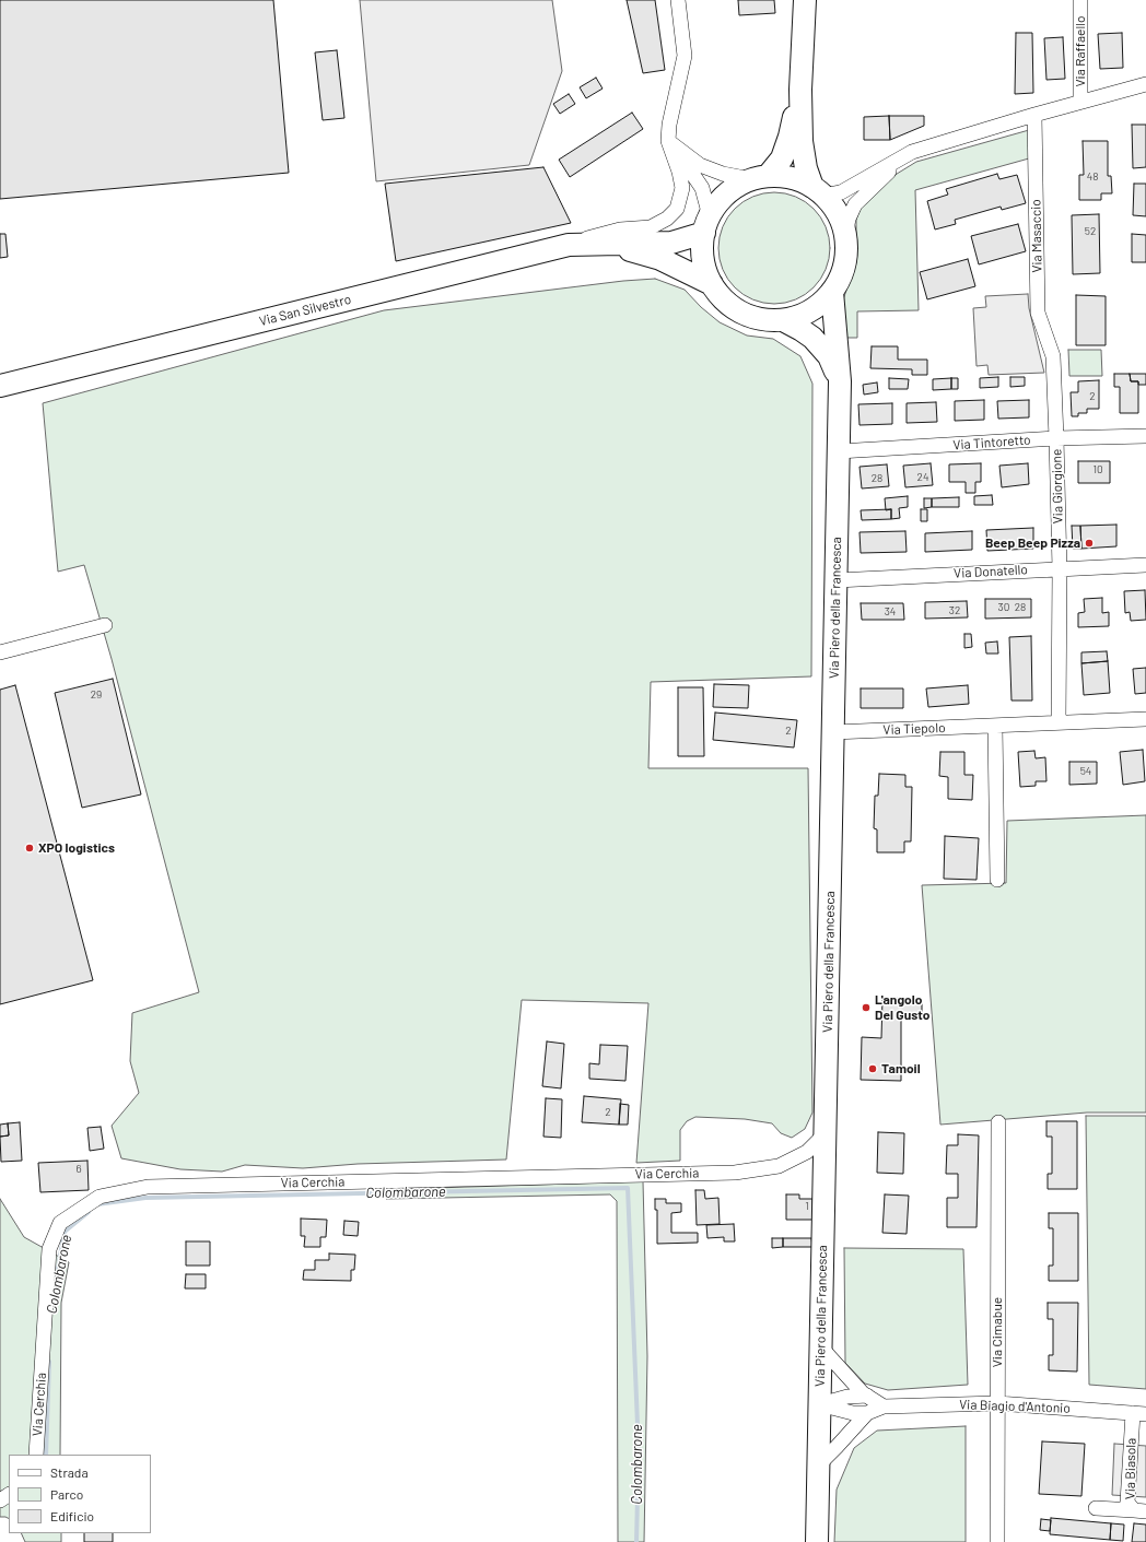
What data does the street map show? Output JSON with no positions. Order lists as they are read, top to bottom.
{
  "streets": {
    "main road": ["Via San Silvestro", "Via Piero della Francesca"],
    "street": [
      "Via Raffaello",
      "Via Masaccio",
      "Via Tintoretto",
      "Via Giorgione",
      "Via Donatello",
      "Via Tiepolo",
      "Via Cerchia",
      "Via Cimabue",
      "Via Biagio d'Antonio",
      "Via Biasola"
    ]
  },
  "crossings": [
    ["Via Masaccio", "Via Giorgione"],
    ["Via San Silvestro", "Via Piero della Francesca"],
    ["Via Tintoretto", "Via Giorgione"],
    ["Via Tintoretto", "Via Piero della Francesca"],
    ["Via Giorgione", "Via Donatello"],
    ["Via Giorgione", "Via Tiepolo"],
    ["Via Donatello", "Via Piero della Francesca"],
    ["Via Piero della Francesca", "Via Tiepolo"],
    ["Via Piero della Francesca", "Via Cerchia"],
    ["Via Piero della Francesca", "Via Biagio d'Antonio"],
    ["Via Cimabue", "Via Biagio d'Antonio"],
    ["Via Biagio d'Antonio", "Via Biasola"]
  ],
  "water": ["Colombarone"],
  "places": [
    "Beep Beep Pizza",
    "XPO logistics",
    "L'angolo Del Gusto",
    "Tamoil"
  ],
  "house_numbers": [
    "48",
    "52",
    "2",
    "10",
    "24",
    "28",
    "30",
    "28",
    "32",
    "34",
    "29",
    "2",
    "54",
    "2",
    "6",
    "1"
  ],
  "legend": ["Strada", "Parco", "Edificio"]
}
